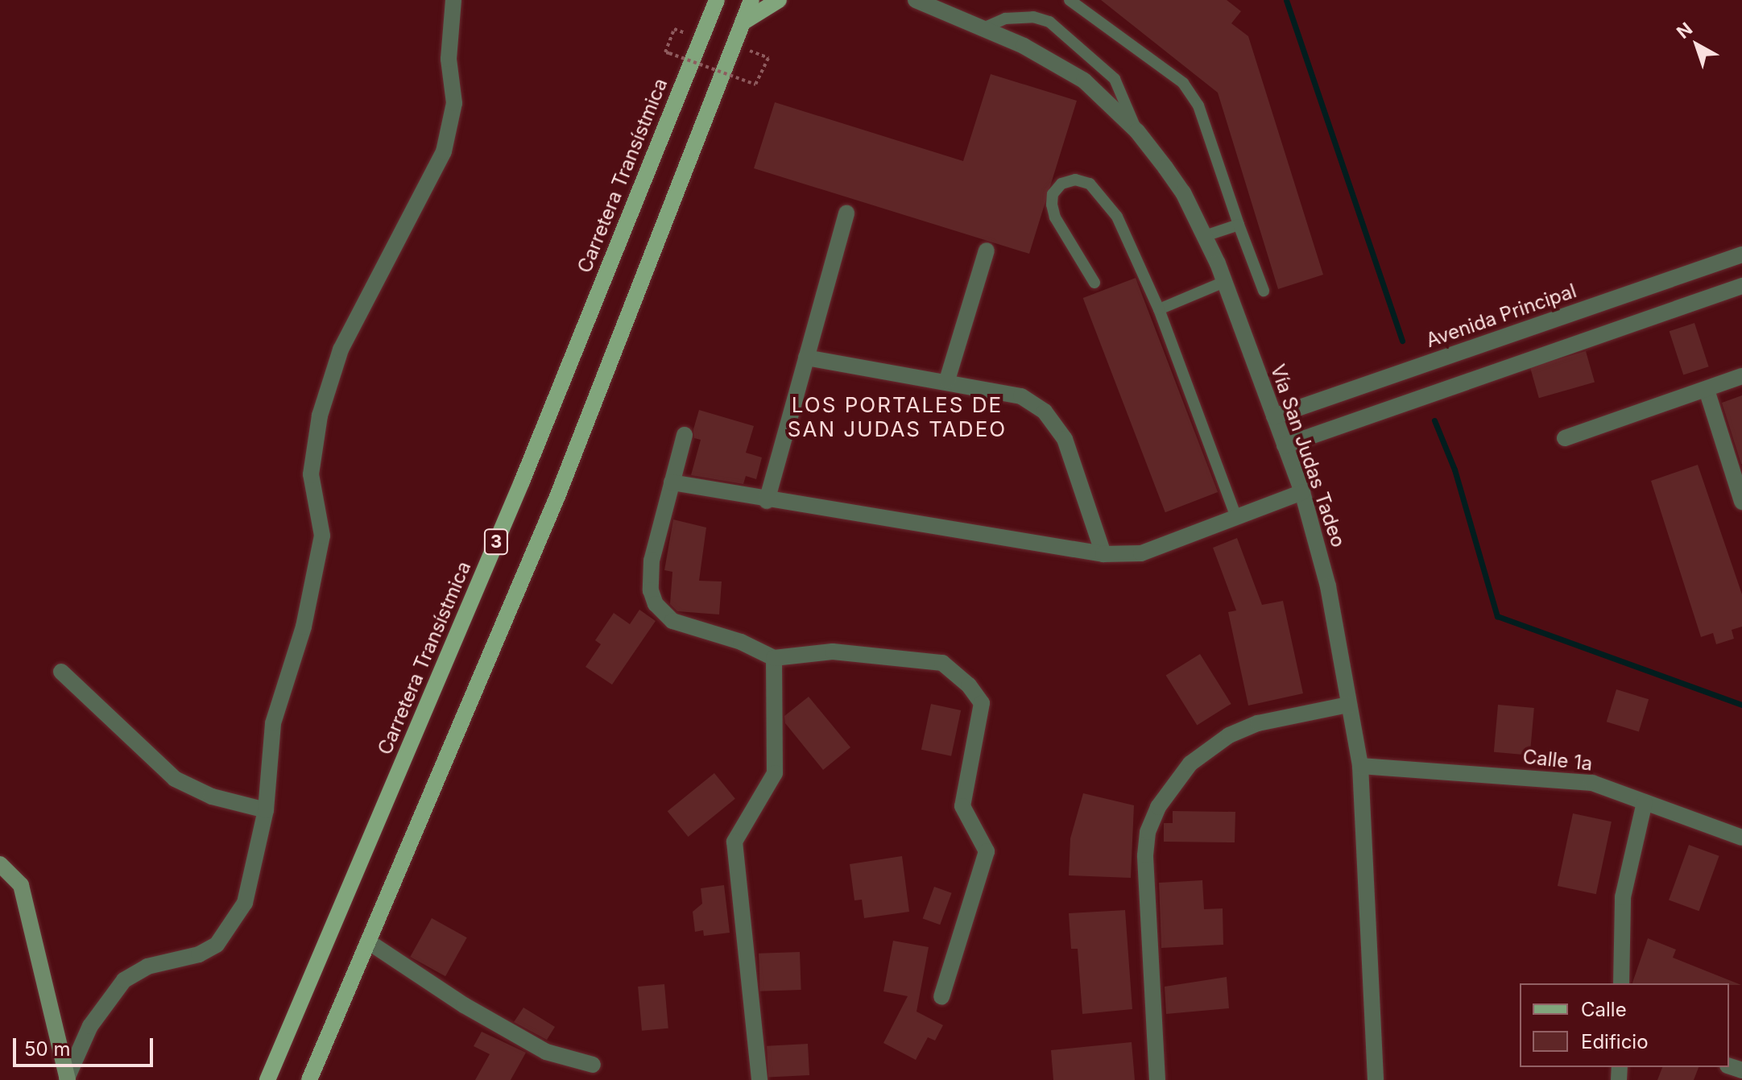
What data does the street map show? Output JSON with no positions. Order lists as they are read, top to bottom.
{
  "streets": {
    "main road": ["Carretera Transístmica", "3"],
    "street": ["Avenida Principal", "Vía San Judas Tadeo", "Calle 1a"]
  },
  "crossings": [
    ["Avenida Principal", "Vía San Judas Tadeo"],
    ["Vía San Judas Tadeo", "Calle 1a"]
  ],
  "districts": ["LOS PORTALES DE SAN JUDAS TADEO"],
  "legend": ["Calle", "Edificio"],
  "scale_bar": "50 m",
  "north": "top left"
}
